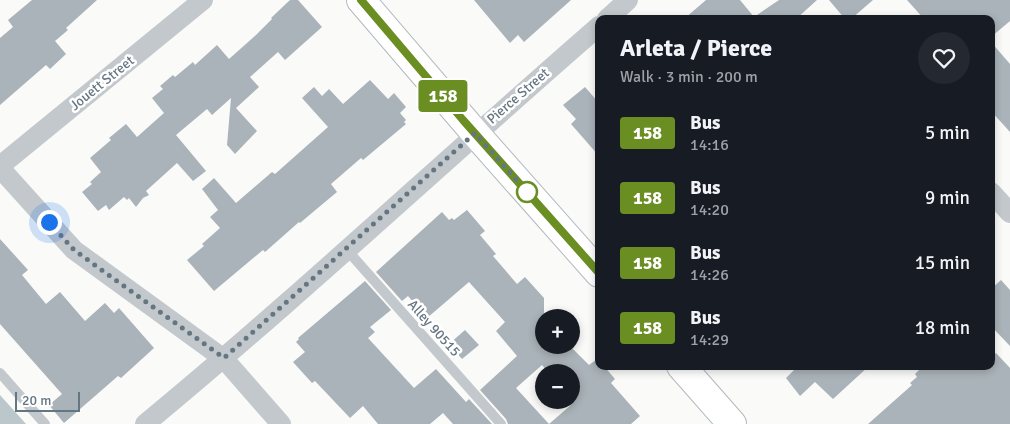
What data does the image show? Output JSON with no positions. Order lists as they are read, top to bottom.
{
  "streets": {
    "street": ["Jouett Street", "Pierce Street"],
    "lane": ["Alley 90515"]
  },
  "crossings": [
    ["Pierce Street", "Alley 90515"]
  ],
  "lines": ["bus line 158"],
  "scale_bar": "20 m",
  "page": {
    "on_map": "158",
    "heading": ["Arleta / Pierce", "Walk · 3 min · 200 m"],
    "list": [
      {
        "mark": "158",
        "name": "Bus",
        "note": "14:16",
        "value": "5 min"
      },
      {
        "mark": "158",
        "name": "Bus",
        "note": "14:20",
        "value": "9 min"
      },
      {
        "mark": "158",
        "name": "Bus",
        "note": "14:26",
        "value": "15 min"
      },
      {
        "mark": "158",
        "name": "Bus",
        "note": "14:29",
        "value": "18 min"
      }
    ],
    "map_buttons": ["+", "−"],
    "scale": "20 m"
  }
}
